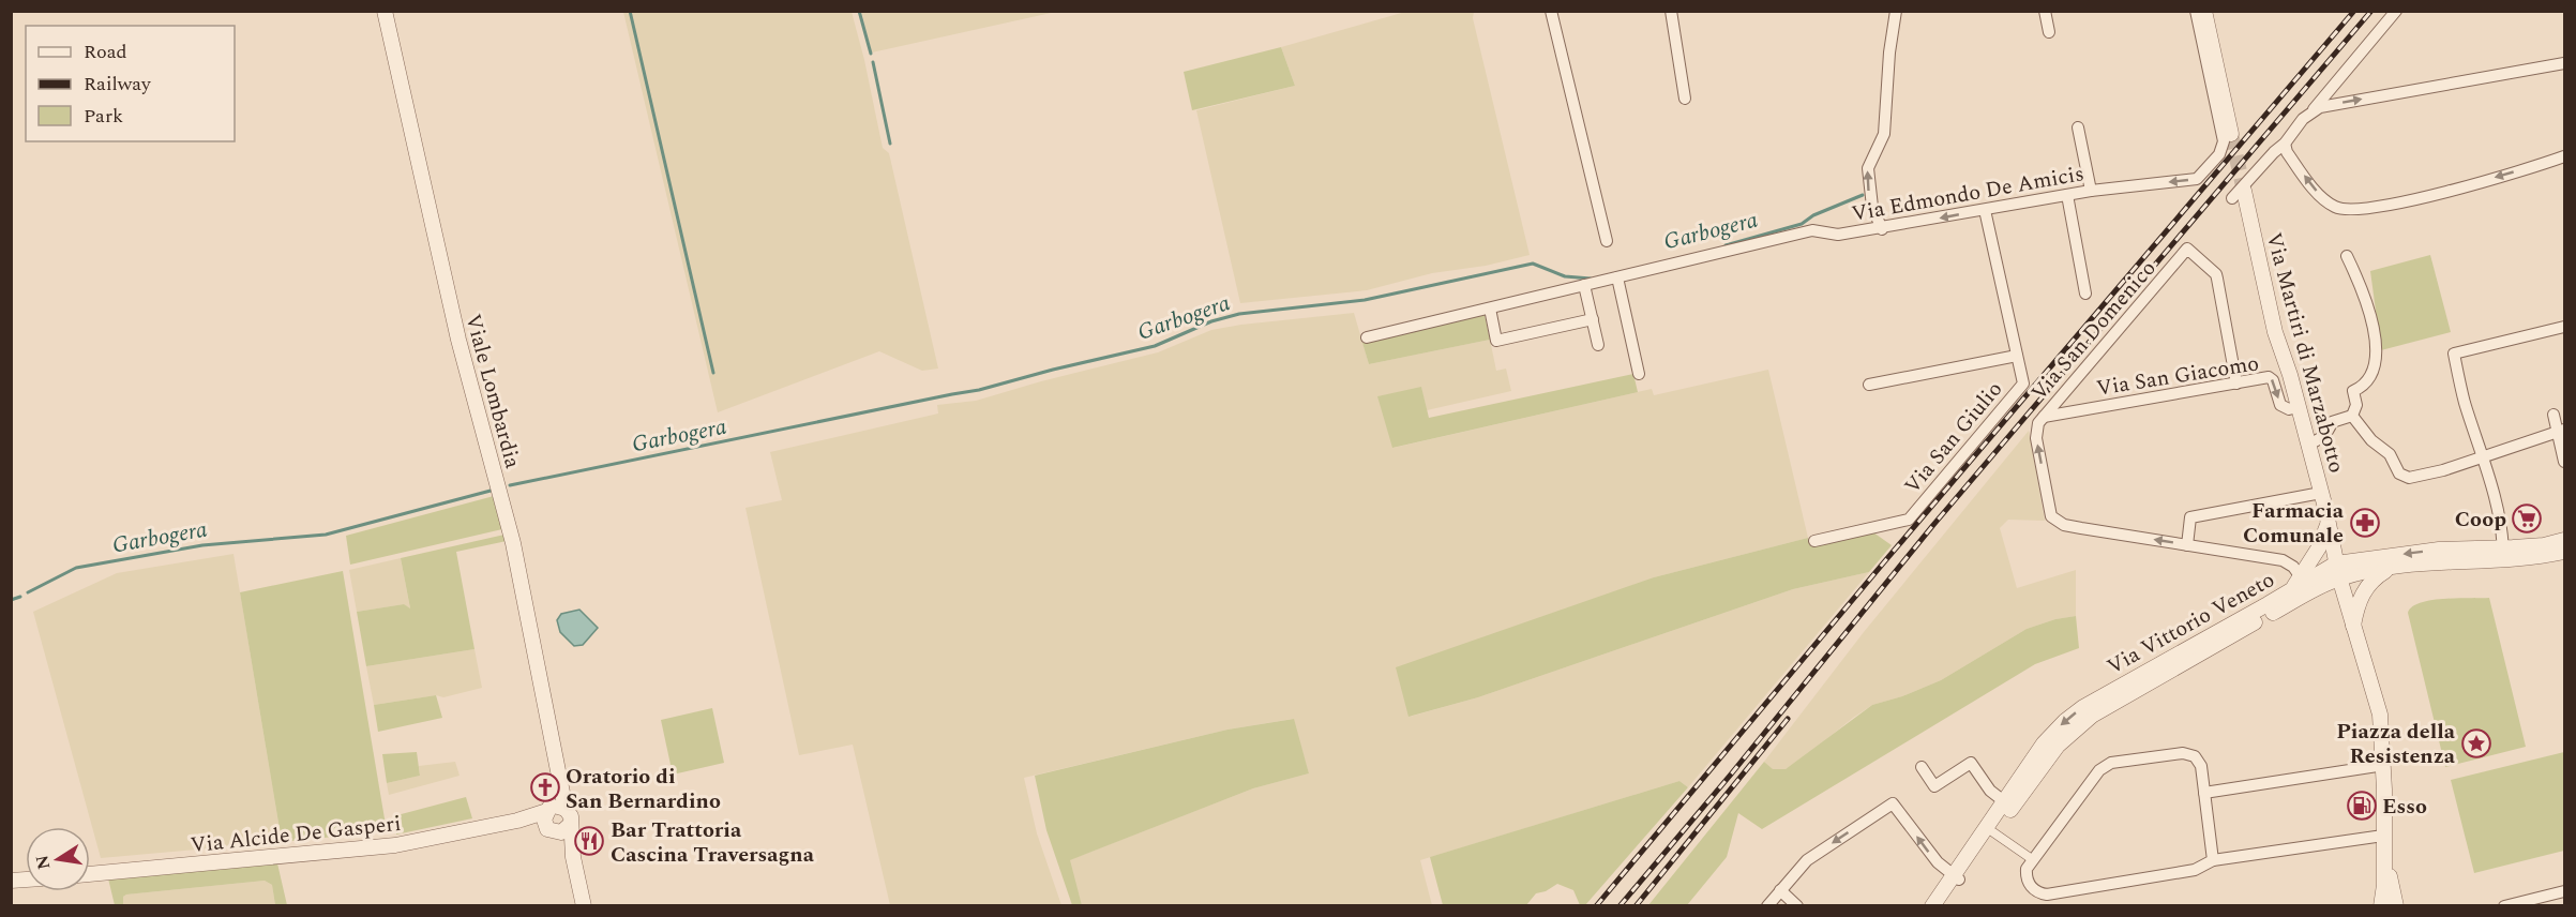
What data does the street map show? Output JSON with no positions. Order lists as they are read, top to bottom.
{
  "streets": {
    "street": [
      "Via Edmondo De Amicis",
      "Via San Domenico",
      "Via Martiri di Marzabotto",
      "Via San Giacomo",
      "Viale Lombardia",
      "Via San Giulio",
      "Via Vittorio Veneto",
      "Via Alcide De Gasperi"
    ]
  },
  "crossings": [
    ["Via Edmondo De Amicis", "Via San Giulio"],
    ["Via San Domenico", "Via San Giacomo"],
    ["Via Martiri di Marzabotto", "Via San Giacomo"],
    ["Via Martiri di Marzabotto", "Via Vittorio Veneto"],
    ["Viale Lombardia", "Via Alcide De Gasperi"]
  ],
  "water": ["Garbogera"],
  "places": {
    "supermarket": ["Coop"],
    "pharmacy": ["Farmacia Comunale"],
    "place": ["Piazza della Resistenza"],
    "church": ["Oratorio di San Bernardino"],
    "fuel station": ["Esso"],
    "restaurant": ["Bar Trattoria Cascina Traversagna"]
  },
  "legend": ["Road", "Railway", "Park"],
  "north": "left"
}
